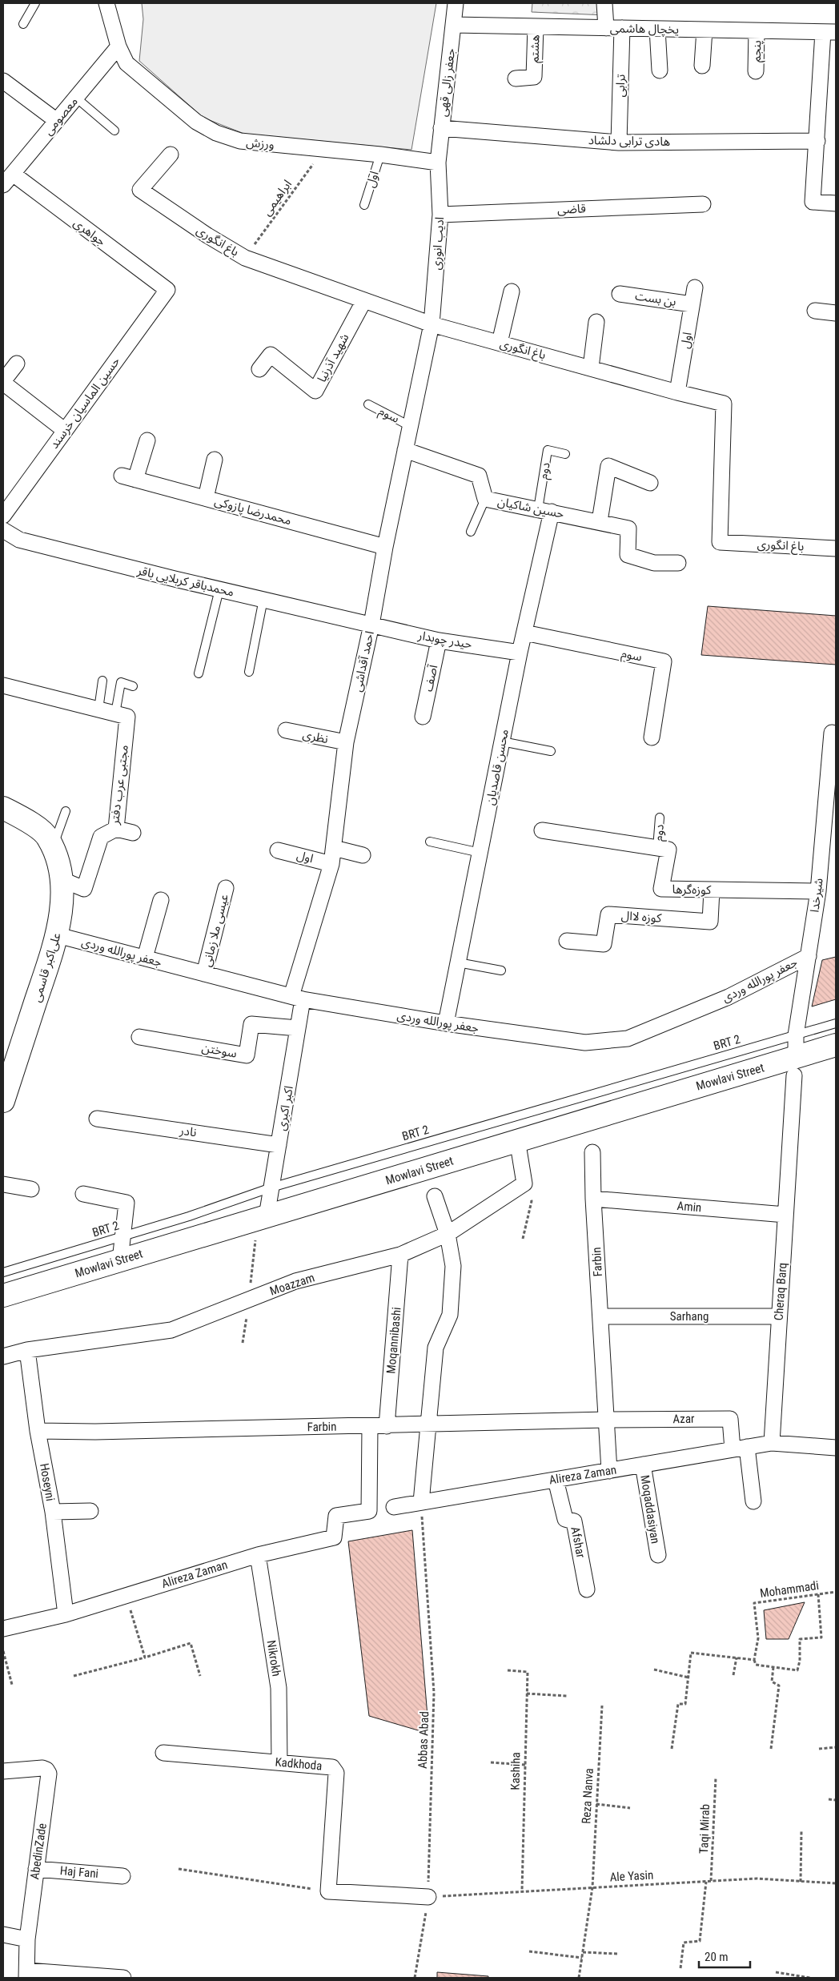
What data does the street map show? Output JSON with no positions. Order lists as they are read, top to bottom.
{
  "streets": {
    "main road": ["علی‌اکبر قاسمی", "Mowlavi Street"],
    "street": [
      "یخچال هاشمی",
      "هشتم",
      "پنجم",
      "جعفر زالی قهی",
      "ترابی",
      "معصومی",
      "هادی ترابی دلشاد",
      "ورزش",
      "اول",
      "قاضی",
      "جواهری",
      "باغ انگوری",
      "ادیب انوری",
      "بن بست",
      "شهید آذرنیا",
      "حسین الماسیان خرسند",
      "سوم",
      "حسین شاکیان",
      "محمدرضا پازوکی",
      "محمدباقر کربلایی باقر",
      "حیدر چوبدار",
      "احمد آقداشی",
      "آصف",
      "نظری",
      "محسن قاصدیان",
      "مجتبی عرب دفتر",
      "کوزه‌گرها",
      "شیرخدا",
      "کوزه لاال",
      "عیسی ملا زمانی",
      "جعفر پورالله وردی",
      "سوختن",
      "اکبر اکبری",
      "نادر",
      "Amin",
      "Farbin",
      "Moazzam",
      "Cheraq Barq",
      "Sarhang",
      "Moqannibashi",
      "Azar",
      "Alireza Zaman",
      "Hoseyni",
      "Moqaddasiyan",
      "Afshar",
      "Nikrokh",
      "Kadkhoda",
      "AbedinZade",
      "Haj Fani"
    ],
    "lane": ["دوم", "BRT 2"],
    "path": [
      "ابراهیمی",
      "Mohammadi",
      "Abbas Abad",
      "Kashiha",
      "Reza Nanva",
      "Taqi Mirab",
      "Ale Yasin"
    ]
  },
  "crossings": [
    ["یخچال هاشمی", "هشتم"],
    ["یخچال هاشمی", "پنجم"],
    ["یخچال هاشمی", "جعفر زالی قهی"],
    ["یخچال هاشمی", "ترابی"],
    ["جعفر زالی قهی", "هادی ترابی دلشاد"],
    ["جعفر زالی قهی", "ورزش"],
    ["جعفر زالی قهی", "ادیب انوری"],
    ["ترابی", "هادی ترابی دلشاد"],
    ["معصومی", "ورزش"],
    ["معصومی", "جواهری"],
    ["ورزش", "اول"],
    ["ورزش", "ابراهیمی"],
    ["ورزش", "ادیب انوری"],
    ["اول", "باغ انگوری"],
    ["اول", "بن بست"],
    ["اول", "احمد آقداشی"],
    ["ابراهیمی", "باغ انگوری"],
    ["قاضی", "ادیب انوری"],
    ["جواهری", "حسین الماسیان خرسند"],
    ["باغ انگوری", "ادیب انوری"],
    ["باغ انگوری", "شهید آذرنیا"],
    ["باغ انگوری", "احمد آقداشی"],
    ["ادیب انوری", "احمد آقداشی"],
    ["سوم", "احمد آقداشی"],
    ["سوم", "محسن قاصدیان"],
    ["دوم", "حسین شاکیان"],
    ["دوم", "محسن قاصدیان"],
    ["دوم", "کوزه‌گرها"],
    ["حسین شاکیان", "احمد آقداشی"],
    ["حسین شاکیان", "محسن قاصدیان"],
    ["محمدرضا پازوکی", "احمد آقداشی"],
    ["محمدباقر کربلایی باقر", "حیدر چوبدار"],
    ["محمدباقر کربلایی باقر", "احمد آقداشی"],
    ["حیدر چوبدار", "احمد آقداشی"],
    ["حیدر چوبدار", "آصف"],
    ["حیدر چوبدار", "محسن قاصدیان"],
    ["احمد آقداشی", "نظری"],
    ["احمد آقداشی", "جعفر پورالله وردی"],
    ["احمد آقداشی", "اکبر اکبری"],
    ["محسن قاصدیان", "جعفر پورالله وردی"],
    ["مجتبی عرب دفتر", "علی‌اکبر قاسمی"],
    ["کوزه‌گرها", "شیرخدا"],
    ["کوزه‌گرها", "کوزه لاال"],
    ["شیرخدا", "جعفر پورالله وردی"],
    ["شیرخدا", "BRT 2"],
    ["شیرخدا", "Mowlavi Street"],
    ["شیرخدا", "Cheraq Barq"],
    ["عیسی ملا زمانی", "جعفر پورالله وردی"],
    ["جعفر پورالله وردی", "علی‌اکبر قاسمی"],
    ["جعفر پورالله وردی", "اکبر اکبری"],
    ["BRT 2", "اکبر اکبری"],
    ["سوختن", "اکبر اکبری"],
    ["Mowlavi Street", "اکبر اکبری"],
    ["Mowlavi Street", "Cheraq Barq"],
    ["اکبر اکبری", "نادر"],
    ["Amin", "Farbin"],
    ["Amin", "Cheraq Barq"],
    ["Farbin", "Sarhang"],
    ["Farbin", "Moqannibashi"],
    ["Farbin", "Azar"],
    ["Farbin", "Alireza Zaman"],
    ["Farbin", "Hoseyni"],
    ["Moazzam", "Moqannibashi"],
    ["Moazzam", "Hoseyni"],
    ["Cheraq Barq", "Sarhang"],
    ["Cheraq Barq", "Alireza Zaman"],
    ["Azar", "Alireza Zaman"],
    ["Alireza Zaman", "Hoseyni"],
    ["Alireza Zaman", "Moqaddasiyan"],
    ["Alireza Zaman", "Afshar"],
    ["Alireza Zaman", "Nikrokh"],
    ["Alireza Zaman", "Abbas Abad"],
    ["Nikrokh", "Kadkhoda"],
    ["Abbas Abad", "Ale Yasin"],
    ["Kashiha", "Ale Yasin"],
    ["Reza Nanva", "Ale Yasin"],
    ["Taqi Mirab", "Ale Yasin"],
    ["AbedinZade", "Haj Fani"]
  ],
  "scale_bar": "20 m"
}
